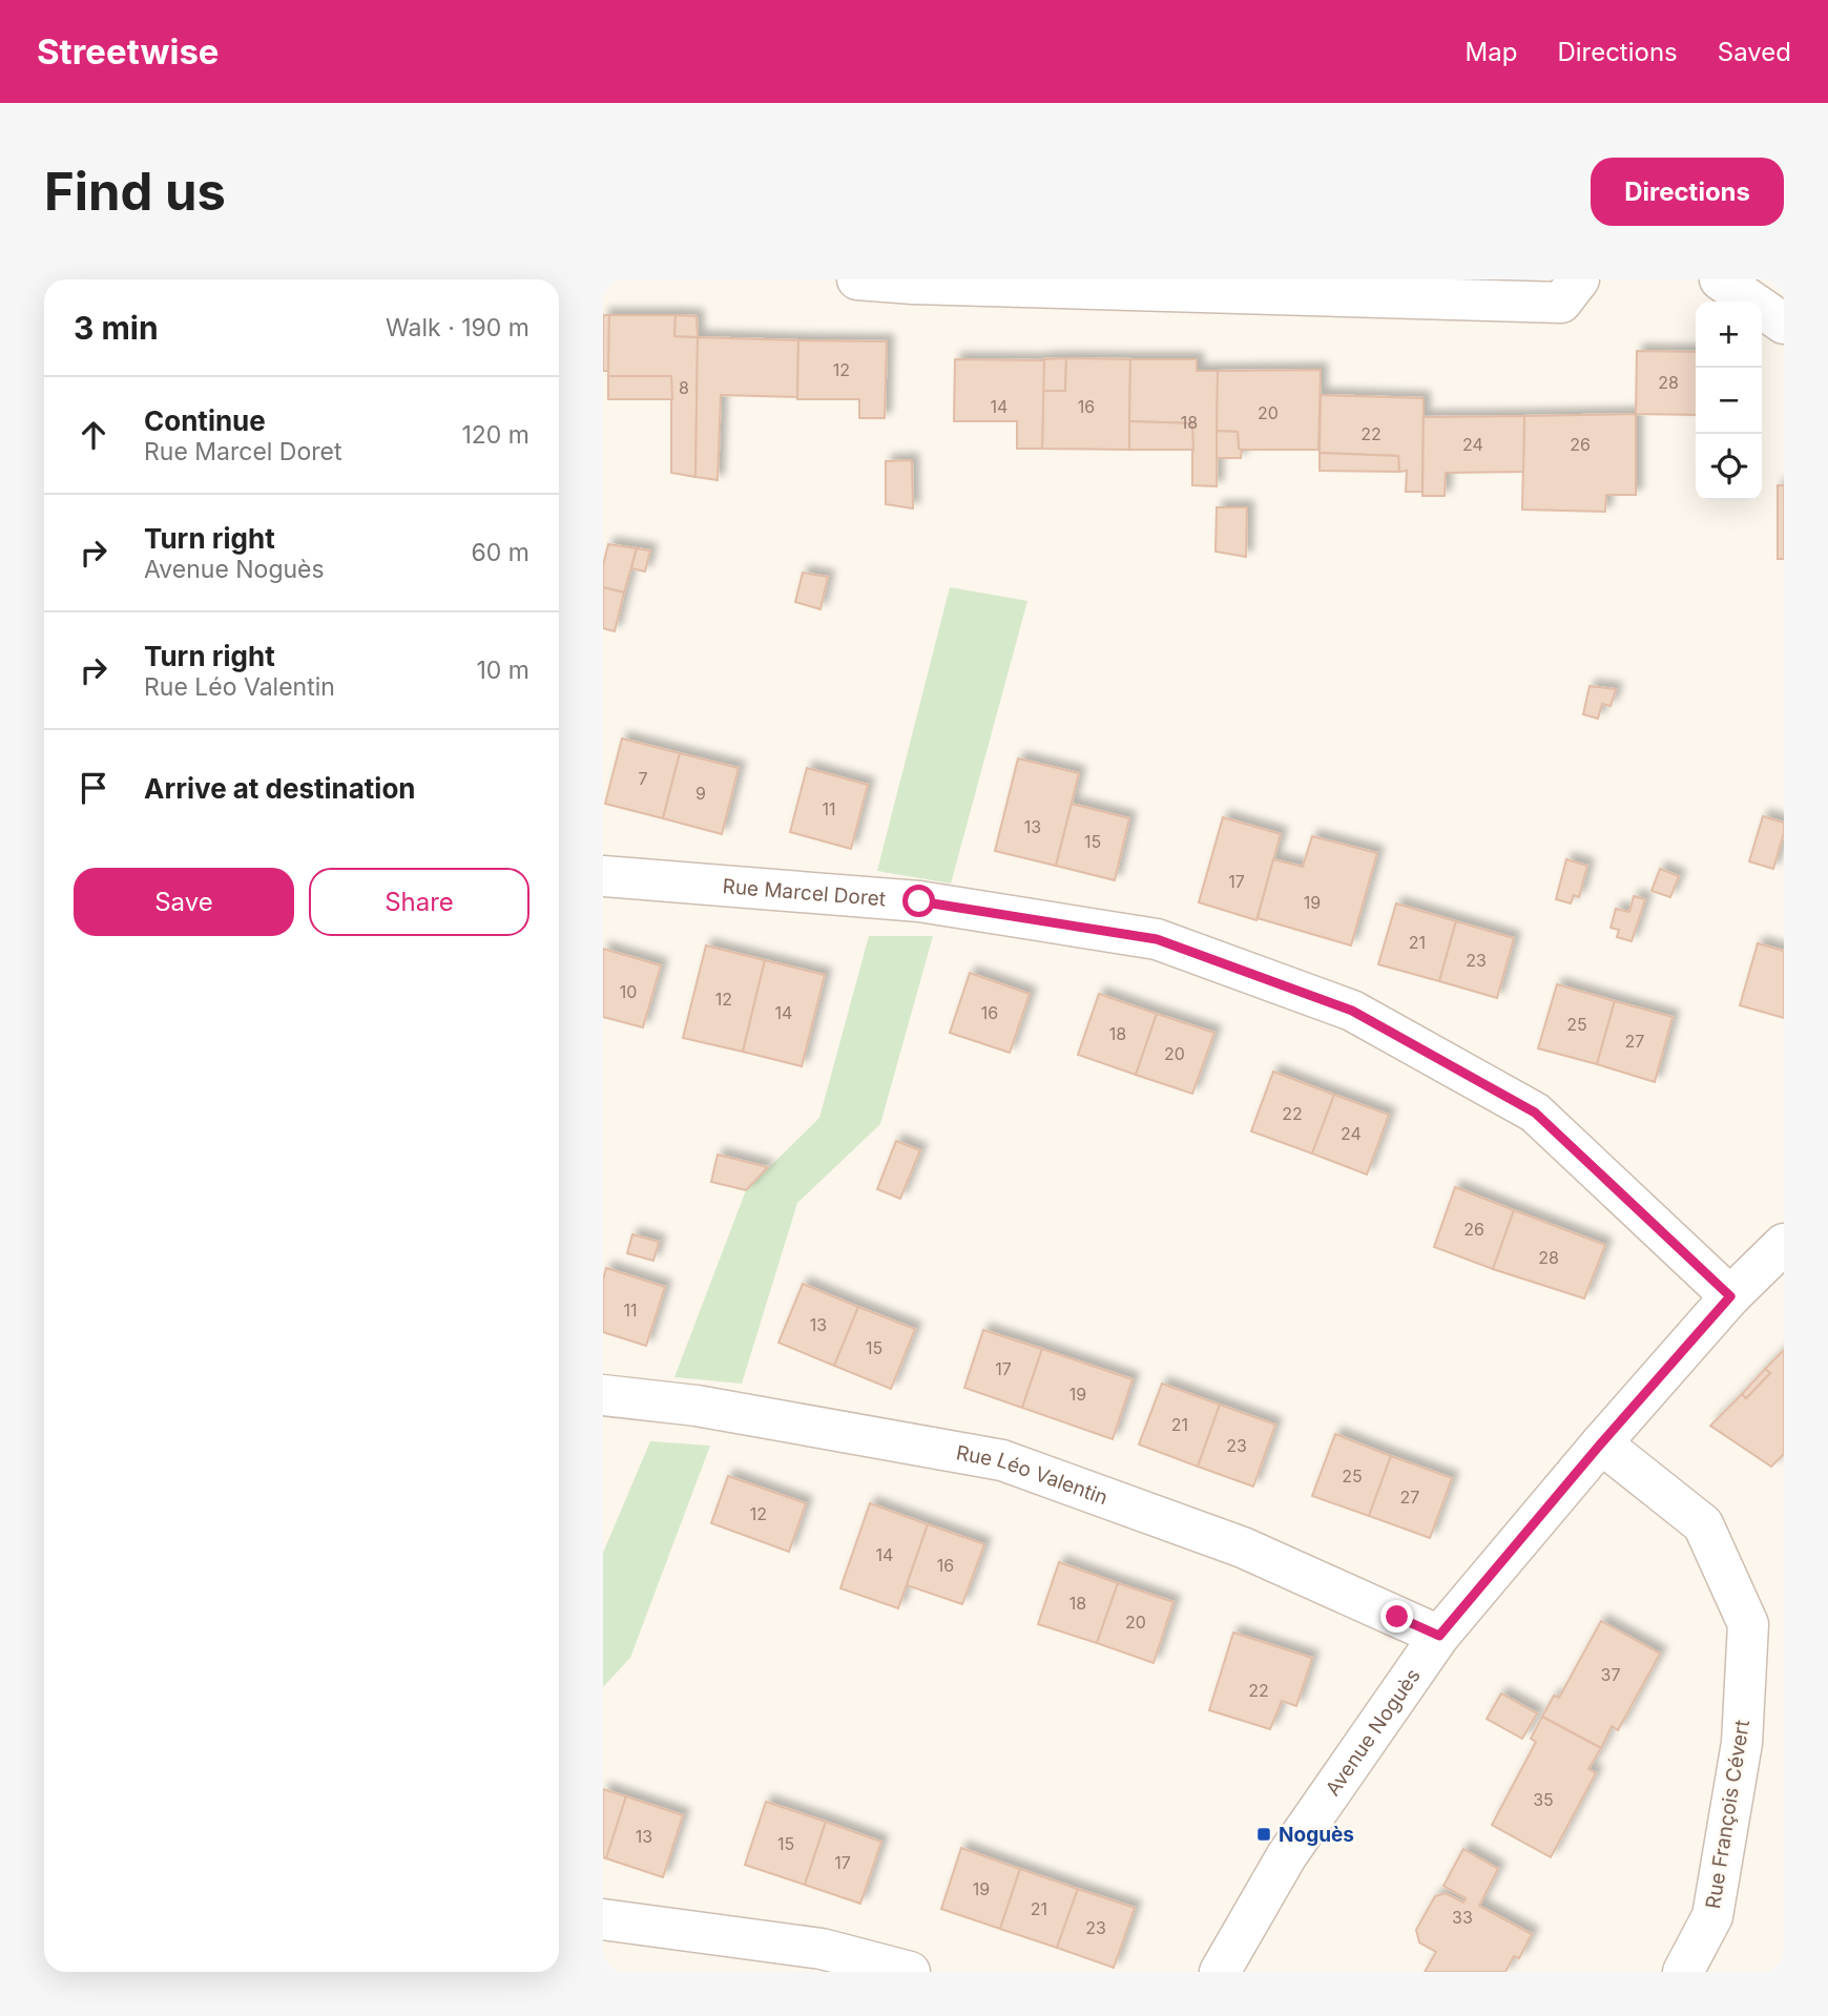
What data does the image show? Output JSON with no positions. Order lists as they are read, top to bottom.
{
  "streets": {
    "street": [
      "Rue Marcel Doret",
      "Rue Léo Valentin",
      "Avenue Noguès",
      "Rue François Cévert"
    ]
  },
  "crossings": [
    ["Rue Marcel Doret", "Avenue Noguès"],
    ["Rue Léo Valentin", "Avenue Noguès"],
    ["Avenue Noguès", "Rue François Cévert"]
  ],
  "places": {
    "transit": ["Noguès"]
  },
  "house_numbers": [
    "12",
    "28",
    "8",
    "14",
    "16",
    "20",
    "18",
    "22",
    "24",
    "26",
    "7",
    "9",
    "11",
    "13",
    "15",
    "17",
    "19",
    "21",
    "23",
    "10",
    "12",
    "14",
    "16",
    "25",
    "18",
    "27",
    "20",
    "22",
    "24",
    "26",
    "28",
    "11",
    "13",
    "15",
    "17",
    "19",
    "21",
    "23",
    "25",
    "27",
    "12",
    "14",
    "16",
    "18",
    "20",
    "37",
    "22",
    "35",
    "13",
    "15",
    "17",
    "19",
    "21",
    "33",
    "23"
  ],
  "page": {
    "header": "Streetwise",
    "nav": ["Map", "Directions", "Saved"],
    "buttons": [
      "Directions",
      ["Save", "Share"]
    ],
    "title": "Find us",
    "heading": ["3 min", "Walk · 190 m"],
    "map_buttons": ["+", "−"],
    "list": [
      ["Continue", "Rue Marcel Doret", "120 m"],
      ["Turn right", "Avenue Noguès", "60 m"],
      ["Turn right", "Rue Léo Valentin", "10 m"],
      "Arrive at destination"
    ]
  }
}
